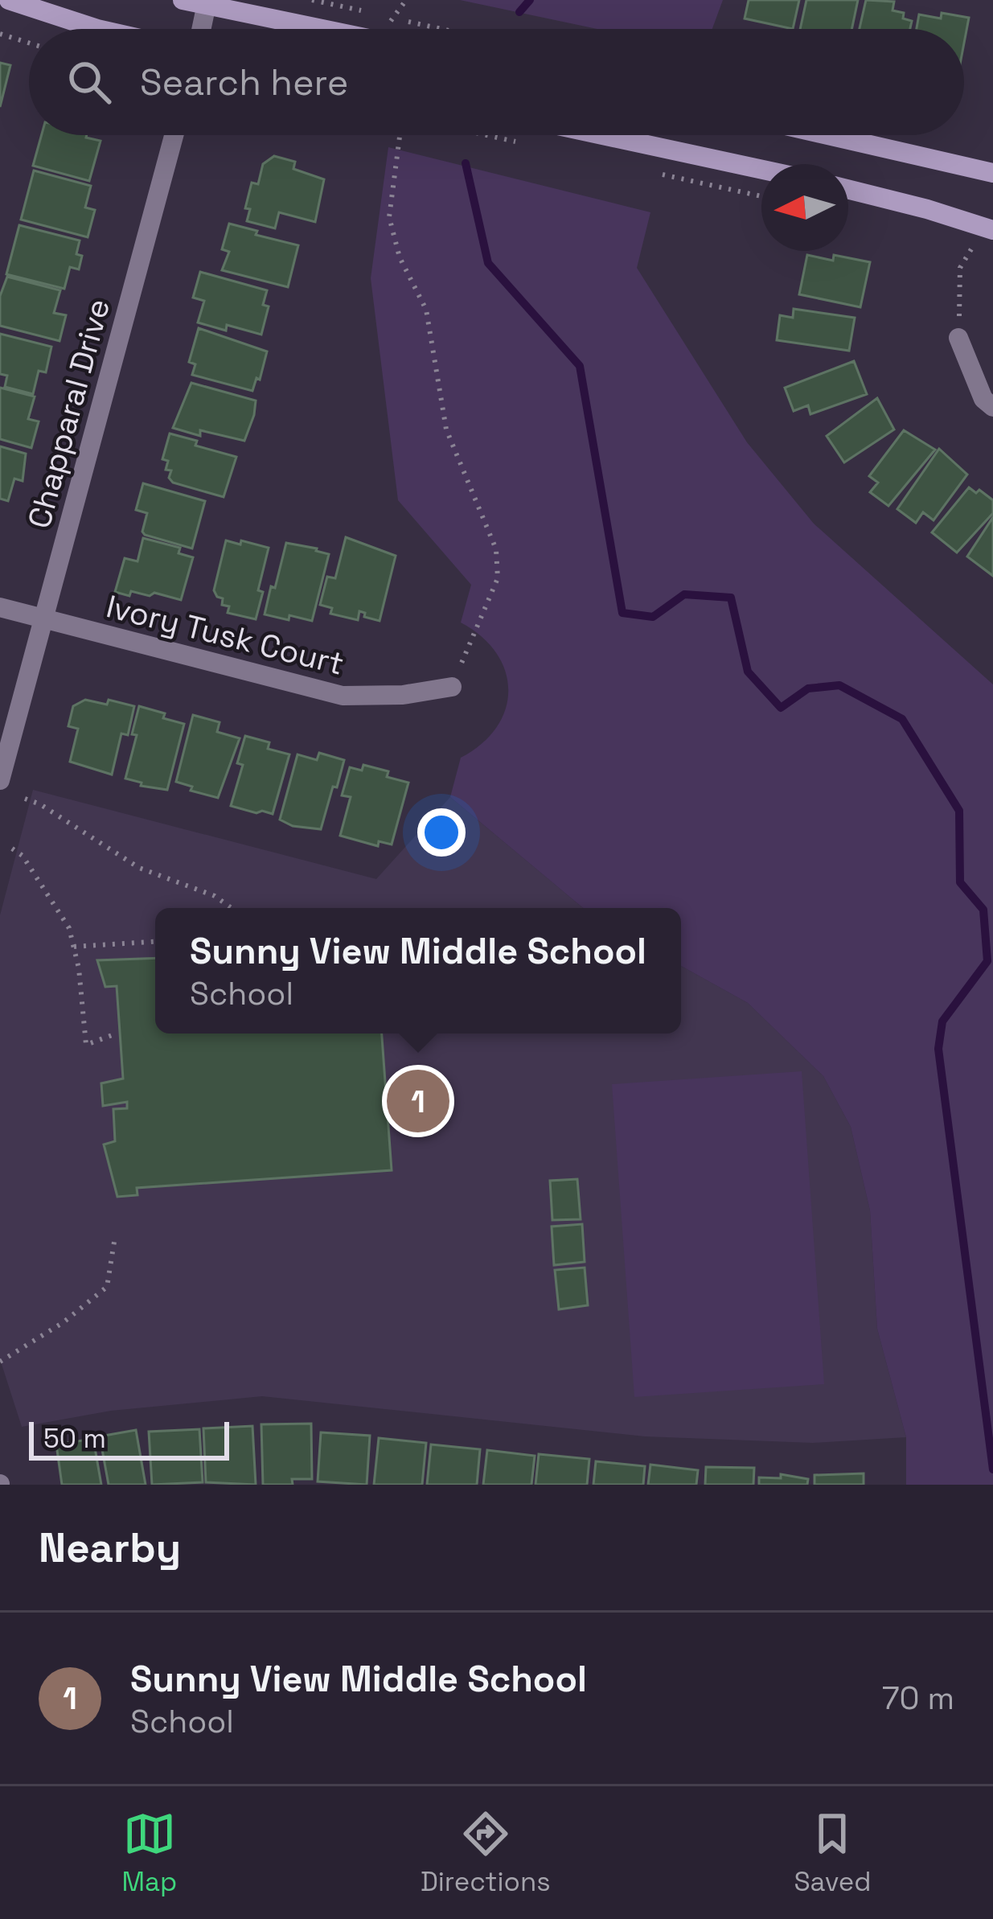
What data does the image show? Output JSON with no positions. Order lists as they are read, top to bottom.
{
  "streets": {
    "street": ["Chapparal Drive", "Ivory Tusk Court"]
  },
  "crossings": [
    ["Chapparal Drive", "Ivory Tusk Court"]
  ],
  "scale_bar": "50 m",
  "north": "left",
  "page": {
    "search": "Search here",
    "popup": ["Sunny View Middle School", "School"],
    "pins": "1",
    "scale": "50 m",
    "heading": "Nearby",
    "list": [
      {
        "mark": "1",
        "name": "Sunny View Middle School",
        "note": "School",
        "value": "70 m"
      }
    ],
    "nav": ["Map", "Directions", "Saved"]
  }
}
